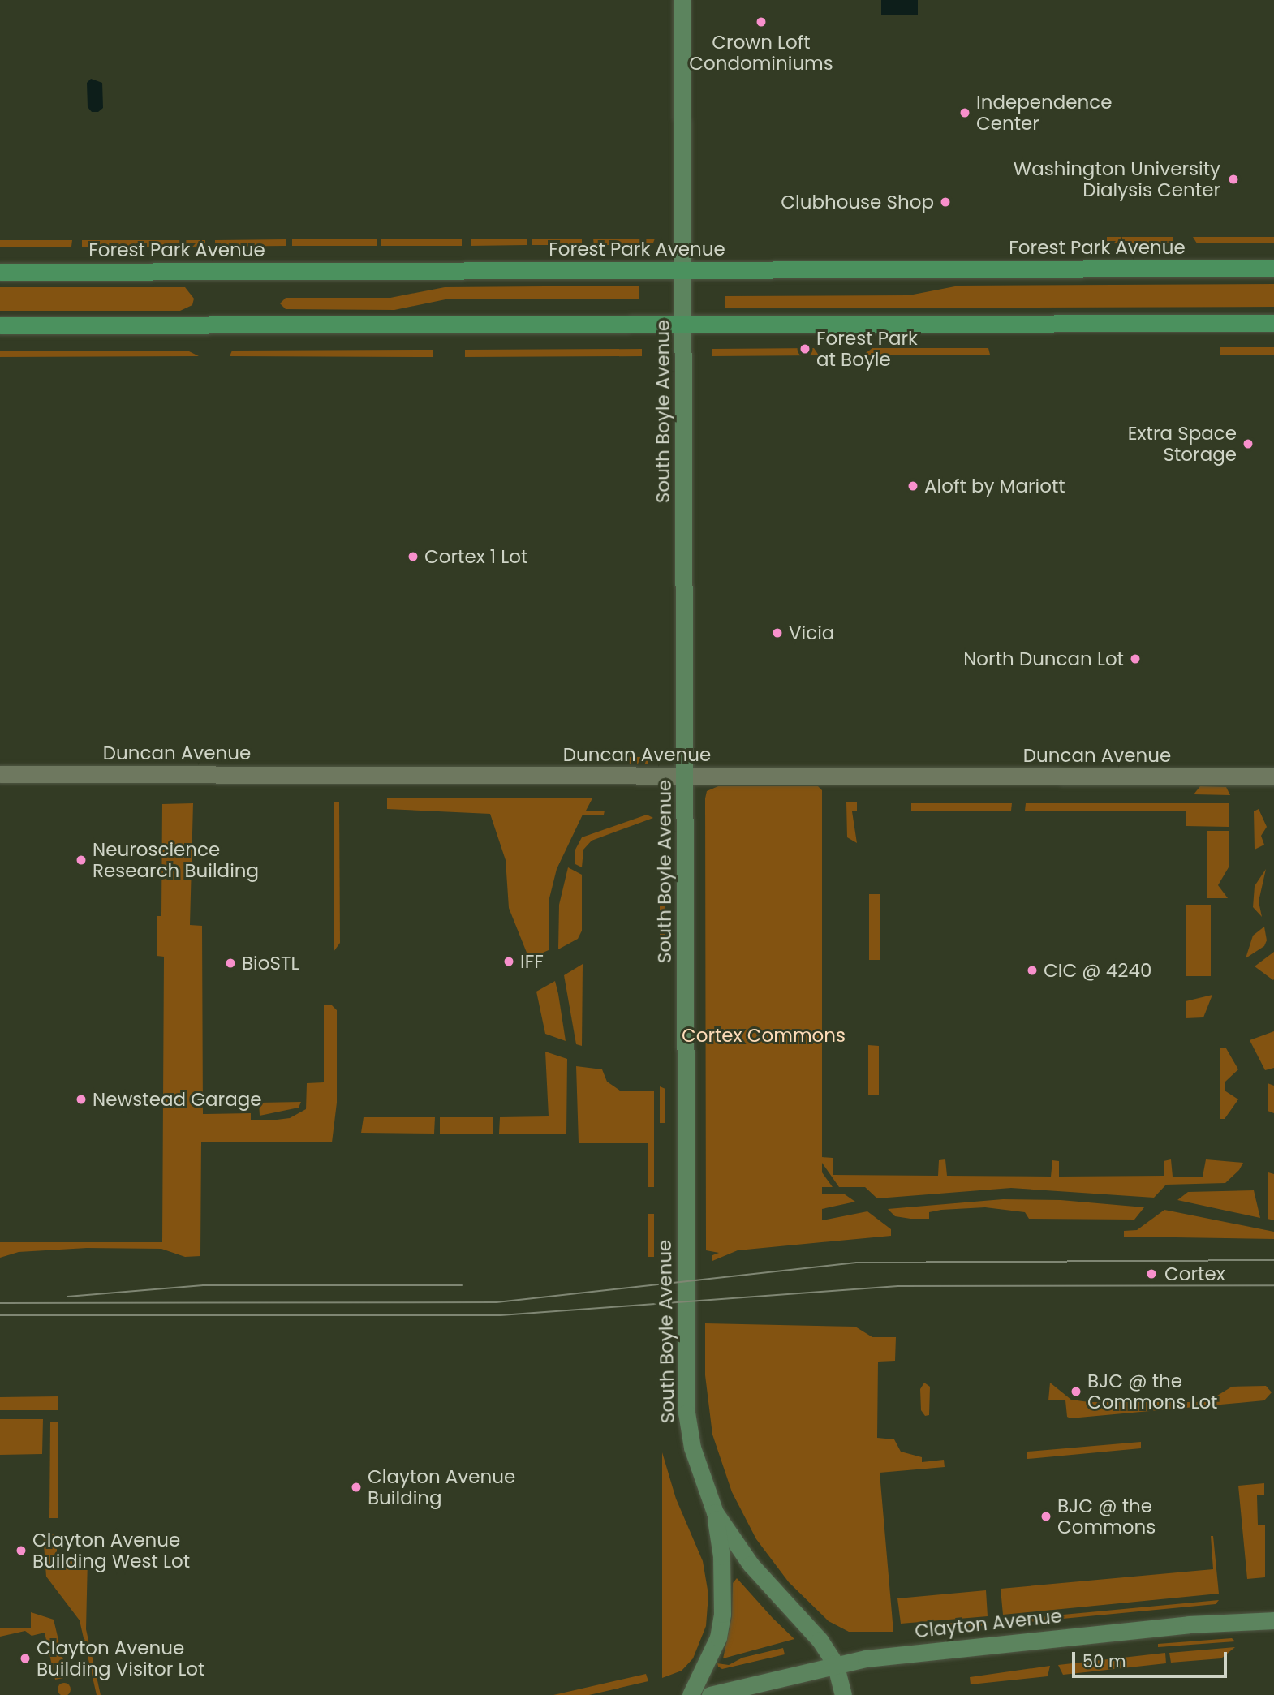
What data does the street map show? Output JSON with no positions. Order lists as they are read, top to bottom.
{
  "streets": {
    "main road": ["Forest Park Avenue"],
    "street": ["South Boyle Avenue", "Duncan Avenue", "Clayton Avenue"]
  },
  "crossings": [
    ["Forest Park Avenue", "South Boyle Avenue"],
    ["South Boyle Avenue", "Duncan Avenue"],
    ["South Boyle Avenue", "Clayton Avenue"]
  ],
  "parks": ["Cortex Commons"],
  "places": [
    "Crown Loft Condominiums",
    "Independence Center",
    "Washington University Dialysis Center",
    "Clubhouse Shop",
    "Forest Park at Boyle",
    "Extra Space Storage",
    "Aloft by Mariott",
    "Cortex 1 Lot",
    "Vicia",
    "North Duncan Lot",
    "Neuroscience Research Building",
    "IFF",
    "BioSTL",
    "CIC @ 4240",
    "Newstead Garage",
    "Cortex",
    "BJC @ the Commons Lot",
    "Clayton Avenue Building",
    "BJC @ the Commons",
    "Clayton Avenue Building West Lot",
    "Clayton Avenue Building Visitor Lot"
  ],
  "scale_bar": "50 m"
}
